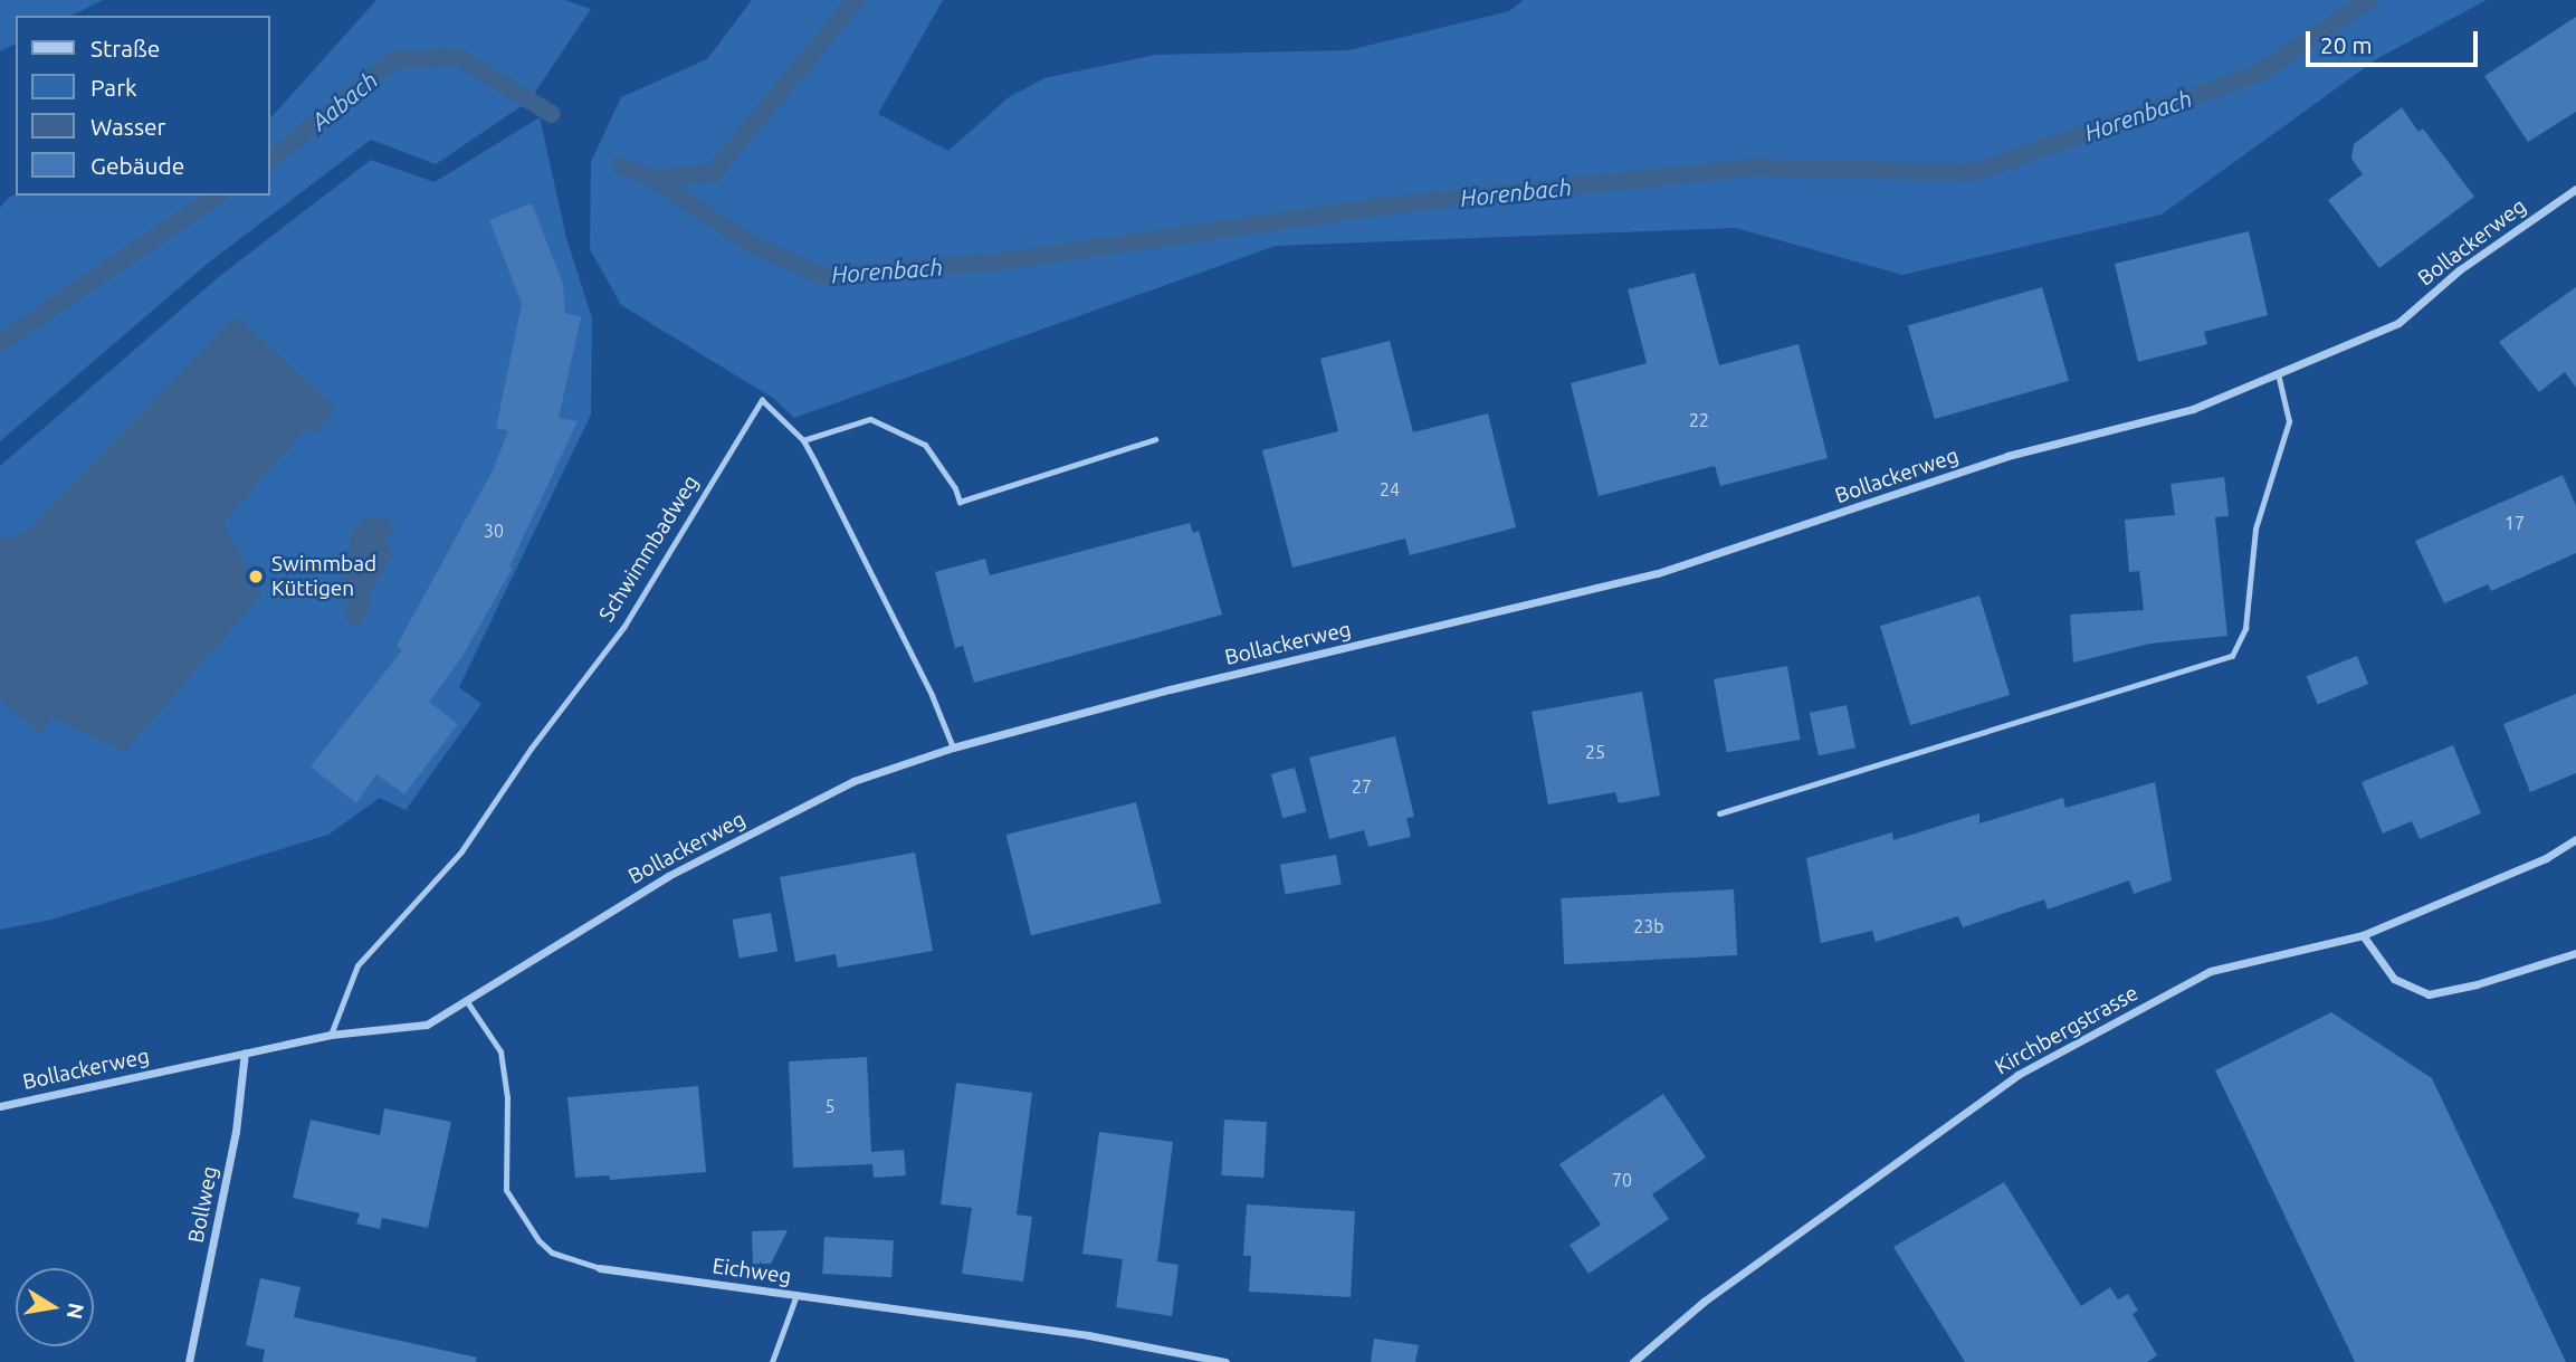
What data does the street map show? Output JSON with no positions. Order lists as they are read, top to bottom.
{
  "streets": {
    "street": [
      "Bollackerweg",
      "Kirchbergstrasse",
      "Bollweg",
      "Eichweg"
    ],
    "lane": ["Schwimmbadweg"]
  },
  "crossings": [
    ["Bollackerweg", "Schwimmbadweg"],
    ["Bollackerweg", "Bollweg"],
    ["Bollackerweg", "Eichweg"]
  ],
  "water": ["Aabach", "Horenbach"],
  "places": ["Swimmbad Küttigen"],
  "house_numbers": [
    "22",
    "24",
    "17",
    "30",
    "25",
    "27",
    "23b",
    "5",
    "70"
  ],
  "legend": [
    "Straße",
    "Park",
    "Wasser",
    "Gebäude"
  ],
  "scale_bar": "20 m",
  "north": "right"
}
